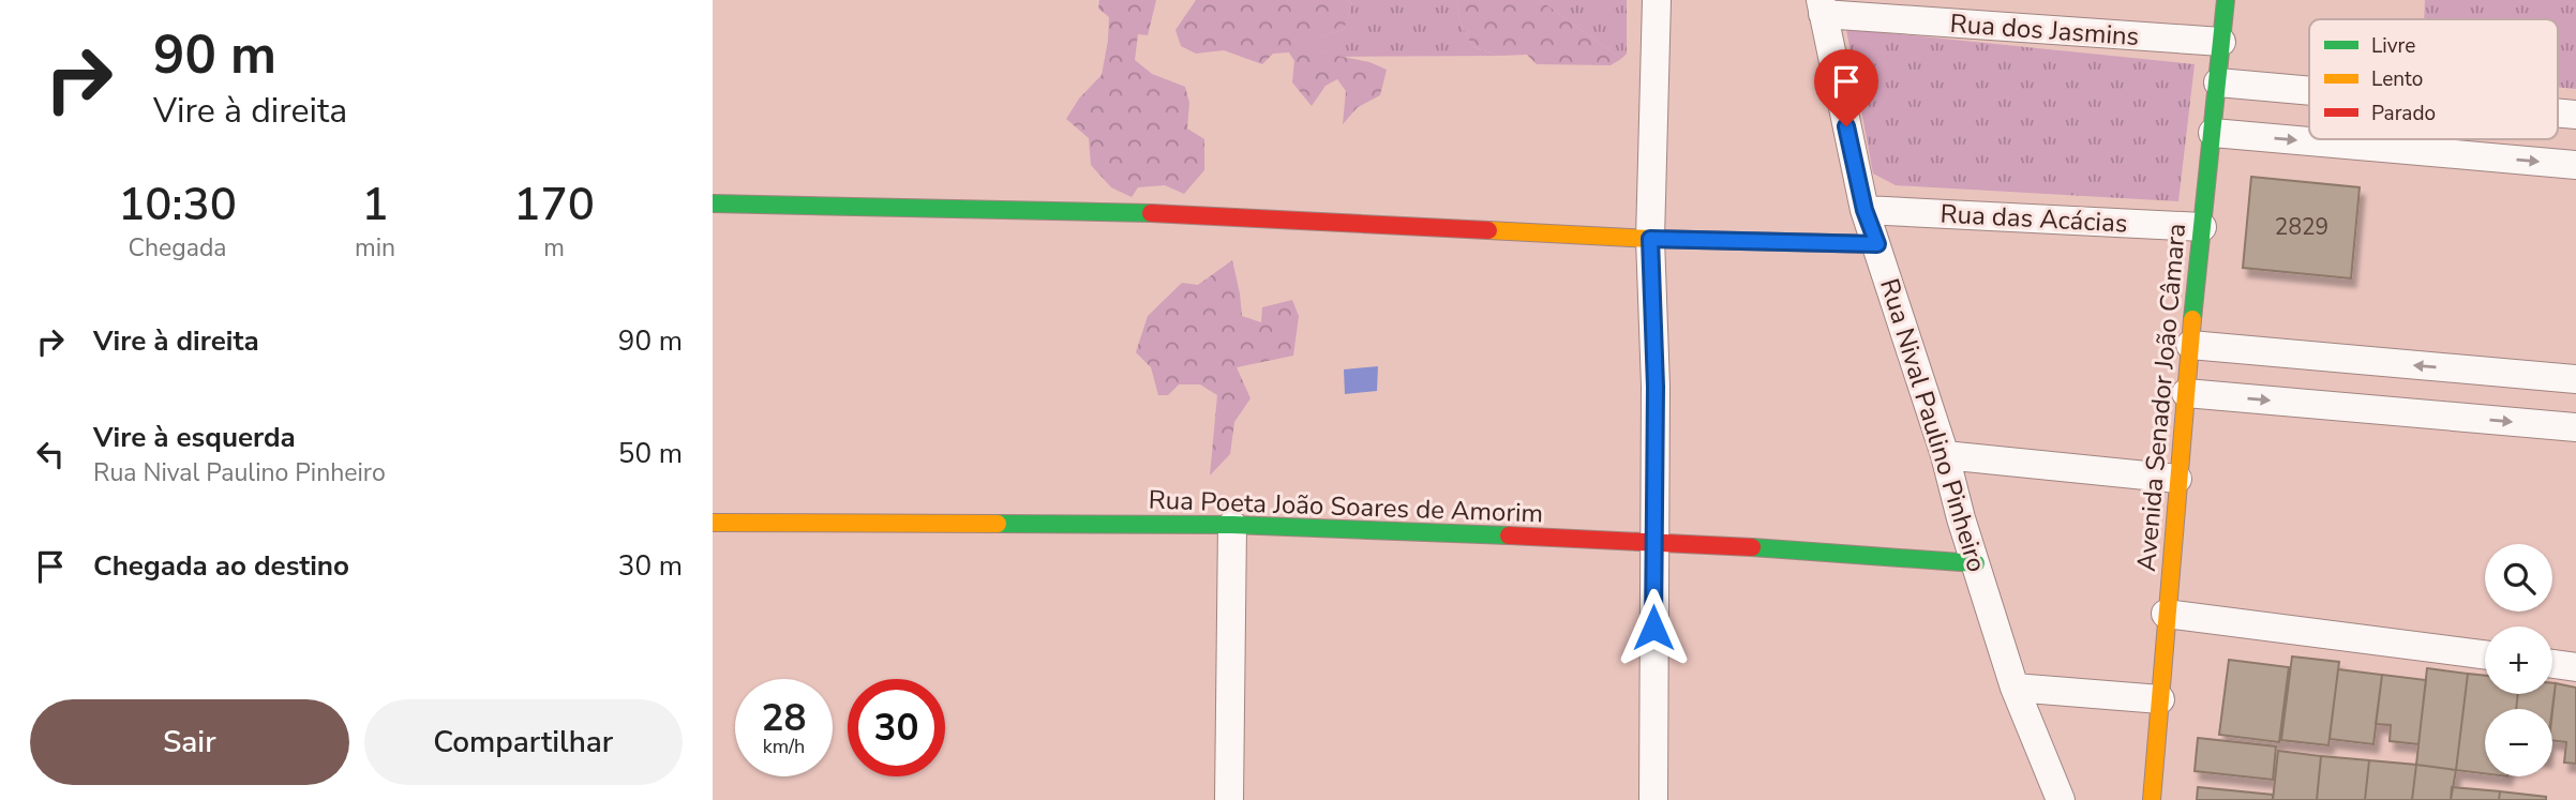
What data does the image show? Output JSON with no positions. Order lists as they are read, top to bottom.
{
  "streets": {
    "street": [
      "Rua dos Jasmins",
      "Rua das Acácias",
      "Avenida Senador João Câmara",
      "Rua Nival Paulino Pinheiro",
      "Rua Poeta João Soares de Amorim"
    ]
  },
  "crossings": [
    ["Rua dos Jasmins", "Avenida Senador João Câmara"],
    ["Rua dos Jasmins", "Rua Nival Paulino Pinheiro"],
    ["Rua das Acácias", "Avenida Senador João Câmara"],
    ["Rua das Acácias", "Rua Nival Paulino Pinheiro"],
    ["Rua Nival Paulino Pinheiro", "Rua Poeta João Soares de Amorim"]
  ],
  "house_numbers": ["2829"],
  "legend": ["Livre", "Lento", "Parado"],
  "page": {
    "turn": ["90 m", "Vire à direita"],
    "eta": [
      "10:30",
      "Chegada",
      "1",
      "min",
      "170",
      "m"
    ],
    "list": [
      {
        "name": "Vire à direita",
        "value": "90 m"
      },
      {
        "name": "Vire à esquerda",
        "note": "Rua Nival Paulino Pinheiro",
        "value": "50 m"
      },
      {
        "name": "Chegada ao destino",
        "value": "30 m"
      }
    ],
    "map_buttons": ["+", "−"],
    "speed": "28 km/h",
    "limit": "30",
    "buttons": ["Sair", "Compartilhar"]
  }
}
